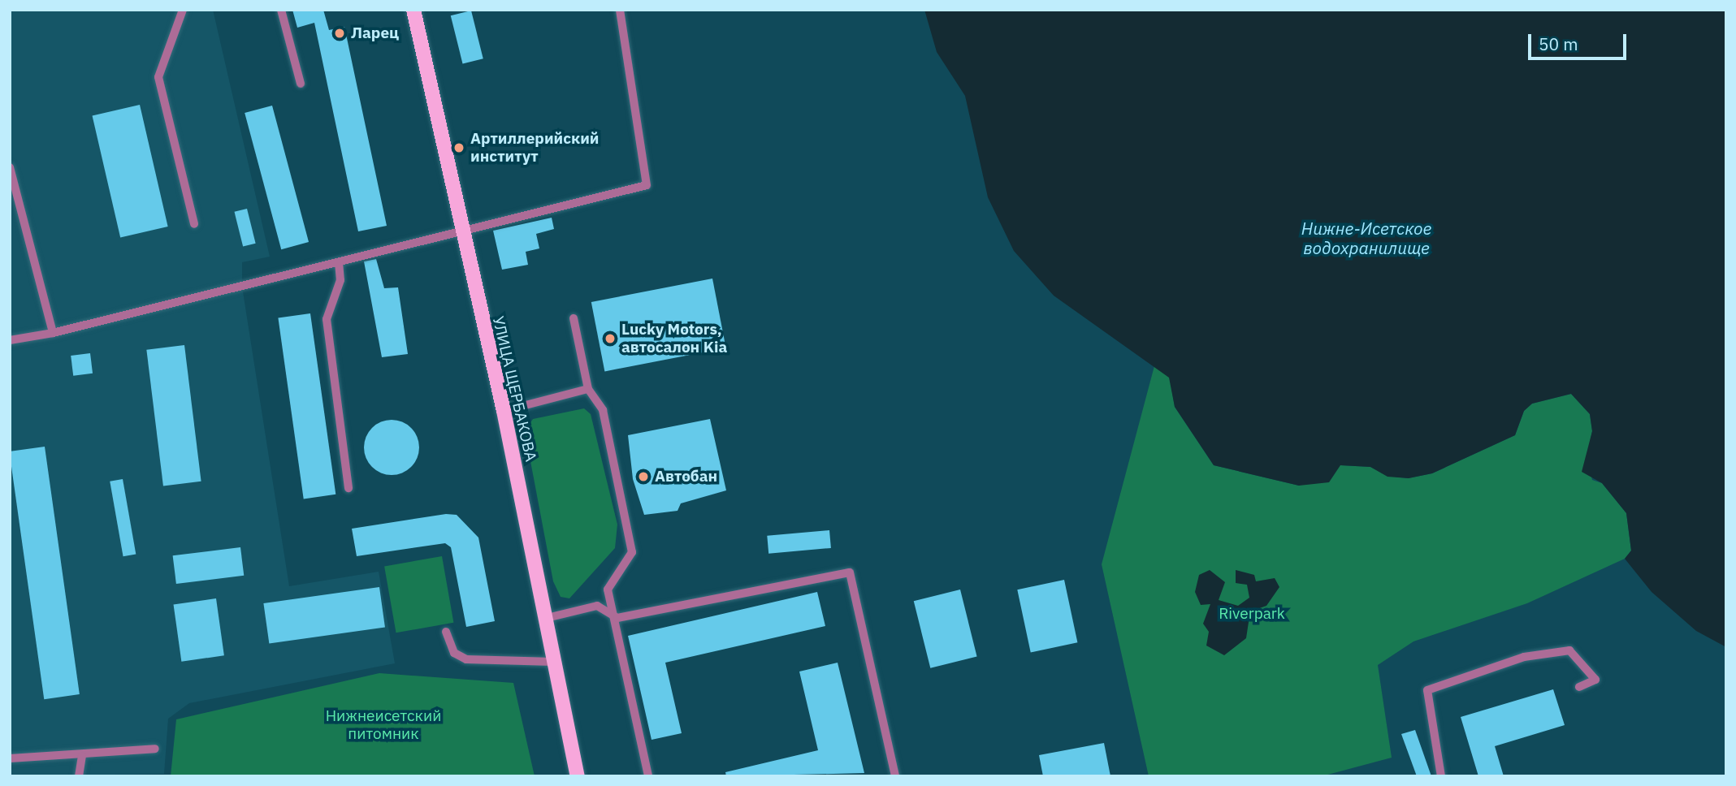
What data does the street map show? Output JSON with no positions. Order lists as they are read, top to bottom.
{
  "streets": {
    "main road": ["УЛИЦА ЩЕРБАКОВА"]
  },
  "water": ["Нижне-Исетское водохранилище"],
  "parks": ["Riverpark", "Нижнеисетский питомник"],
  "places": [
    "Ларец",
    "Артиллерийский институт",
    "Lucky Motors, автосалон Kia",
    "Автобан"
  ],
  "scale_bar": "50 m"
}
